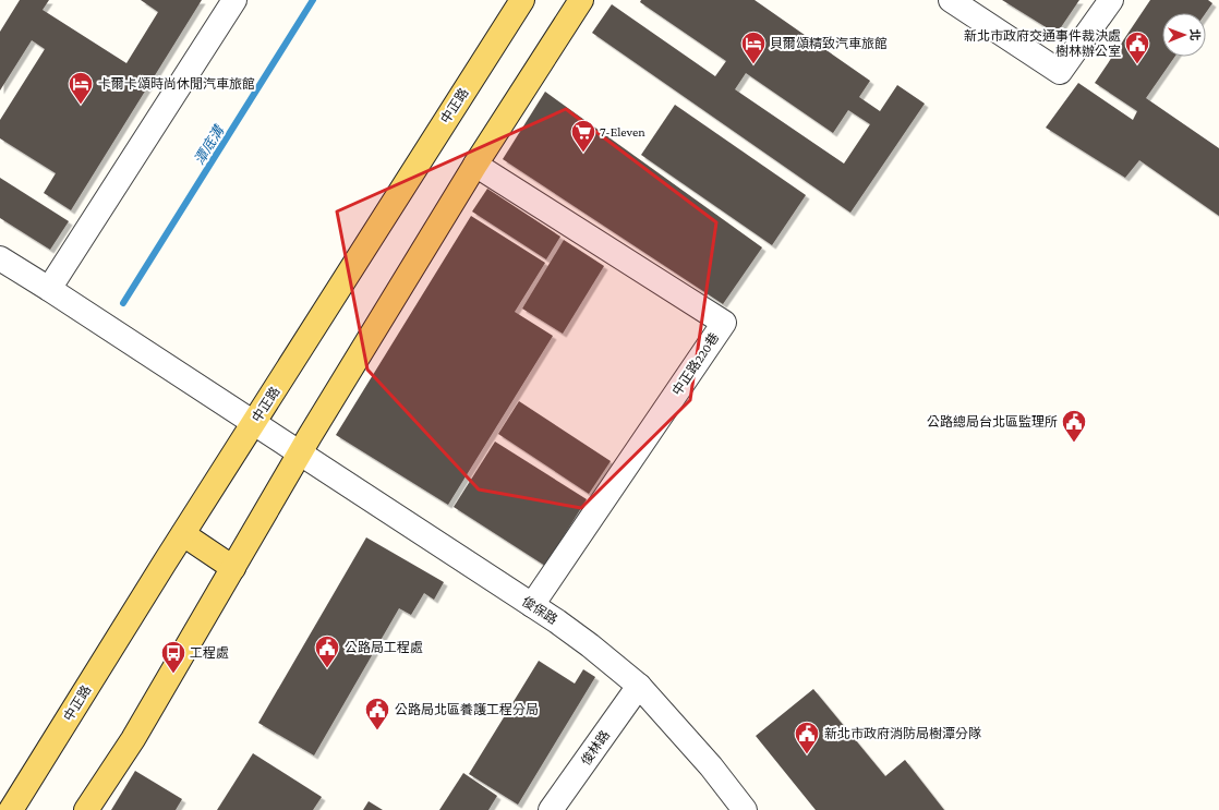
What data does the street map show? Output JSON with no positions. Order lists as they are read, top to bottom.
{
  "streets": {
    "main road": ["中正路"],
    "street": ["中正路220巷", "俊保路", "俊林路"]
  },
  "crossings": [
    ["中正路", "俊保路"],
    ["中正路220巷", "俊保路"],
    ["俊保路", "俊林路"]
  ],
  "water": ["潭底溝"],
  "places": {
    "hotel": ["貝爾頌精致汽車旅館", "卡爾卡頌時尚休閒汽車旅館"],
    "public building": [
      "新北市政府交通事件裁決處 樹林辦公室",
      "公路總局台北區監理所",
      "公路局工程處",
      "公路局北區養護工程分局",
      "新北市政府消防局樹潭分隊"
    ],
    "supermarket": ["7-Eleven"],
    "bus stop": ["工程處"]
  },
  "north": "right"
}
